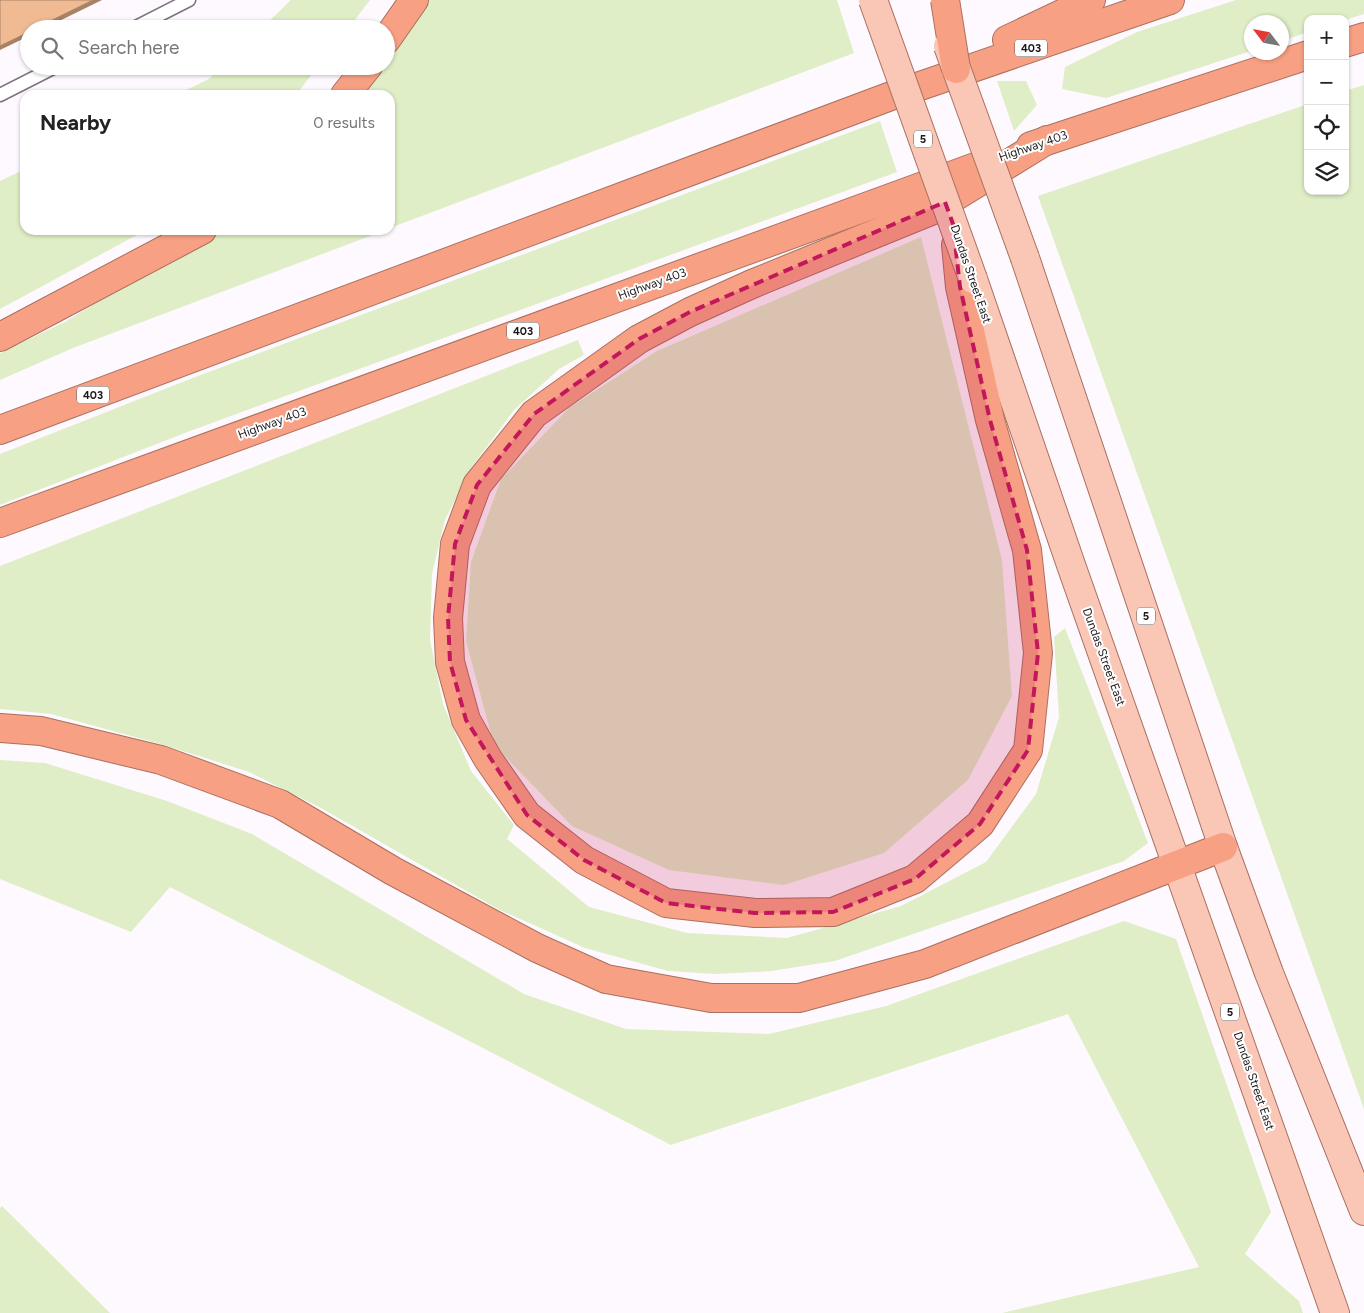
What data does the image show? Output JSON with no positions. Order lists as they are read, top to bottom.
{
  "streets": {
    "highway": ["403", "Highway 403"],
    "main road": ["5", "Dundas Street East"]
  },
  "north": "top left",
  "page": {
    "map_buttons": ["+", "−"],
    "search": "Search here",
    "heading": ["Nearby", "0 results"]
  }
}
